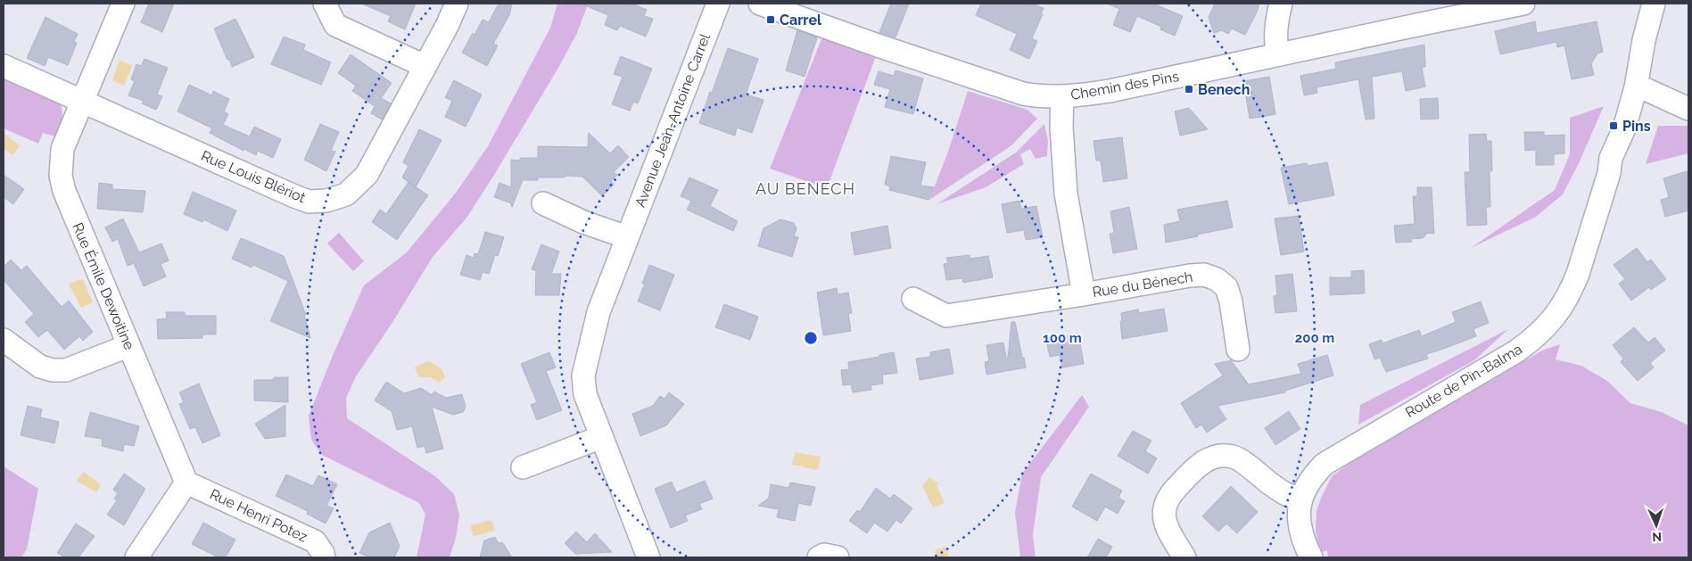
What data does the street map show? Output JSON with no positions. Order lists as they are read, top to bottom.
{
  "streets": {
    "street": [
      "Chemin des Pins",
      "Avenue Jean-Antoine Carrel",
      "Rue Louis Blériot",
      "Rue du Bénech",
      "Rue Émile Dewoitine",
      "Route de Pin-Balma",
      "Rue Henri Potez"
    ]
  },
  "crossings": [
    ["Chemin des Pins", "Rue du Bénech"],
    ["Rue Louis Blériot", "Rue Émile Dewoitine"],
    ["Rue Émile Dewoitine", "Rue Henri Potez"]
  ],
  "districts": ["AU BENECH"],
  "places": {
    "transit": ["Carrel", "Benech", "Pins"]
  },
  "north": "bottom",
  "rings": ["100 m", "200 m"]
}
